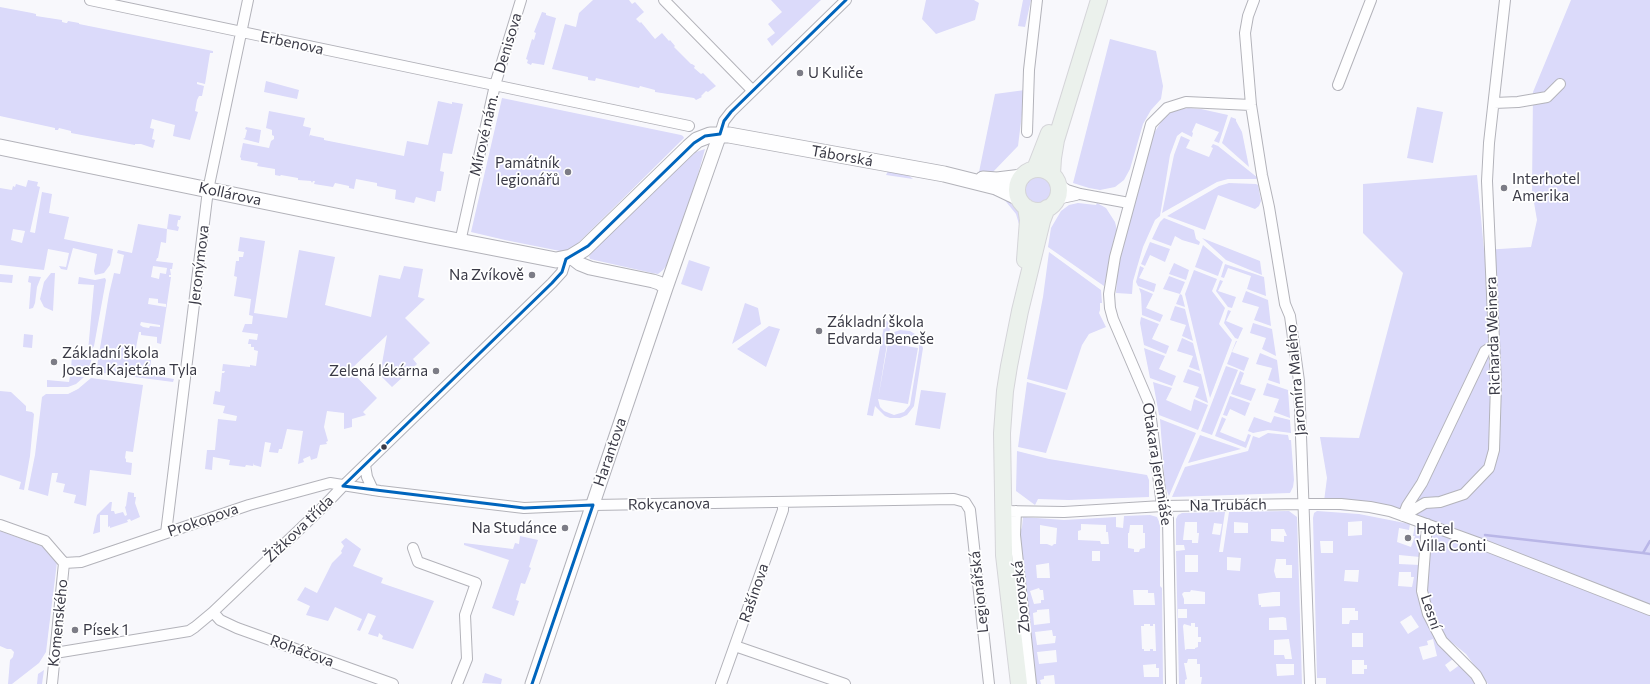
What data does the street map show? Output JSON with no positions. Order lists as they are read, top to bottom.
{
  "streets": {
    "main road": ["Táborská", "Kollárova"],
    "street": [
      "Erbenova",
      "Denisova",
      "Mírové nám.",
      "Jeronýmova",
      "Richarda Weinera",
      "Jaromíra Malého",
      "Harantova",
      "Otakara Jeremiáše",
      "Rokycanova",
      "Na Trubách",
      "Prokopova",
      "Žižkova třída",
      "Legionářská",
      "Rašínova",
      "Zborovská",
      "Lesní",
      "Komenského",
      "Roháčova"
    ]
  },
  "crossings": [
    ["Erbenova", "Denisova"],
    ["Erbenova", "Mírové nám."],
    ["Erbenova", "Jeronýmova"],
    ["Denisova", "Mírové nám."],
    ["Mírové nám.", "Kollárova"],
    ["Kollárova", "Jeronýmova"],
    ["Jeronýmova", "Prokopova"],
    ["Richarda Weinera", "Na Trubách"],
    ["Jaromíra Malého", "Otakara Jeremiáše"],
    ["Jaromíra Malého", "Na Trubách"],
    ["Harantova", "Rokycanova"],
    ["Otakara Jeremiáše", "Na Trubách"],
    ["Rokycanova", "Prokopova"],
    ["Rokycanova", "Žižkova třída"],
    ["Rokycanova", "Legionářská"],
    ["Rokycanova", "Rašínova"],
    ["Na Trubách", "Zborovská"],
    ["Na Trubách", "Lesní"],
    ["Prokopova", "Žižkova třída"],
    ["Prokopova", "Komenského"],
    ["Žižkova třída", "Komenského"],
    ["Žižkova třída", "Roháčova"]
  ],
  "places": [
    "U Kuliče",
    "Památník legionářů",
    "Interhotel Amerika",
    "Na Zvíkově",
    "Základní škola Edvarda Beneše",
    "Základní škola Josefa Kajetána Tyla",
    "Zelená lékárna",
    "Na Studánce",
    "Hotel Villa Conti",
    "Písek 1"
  ]
}
